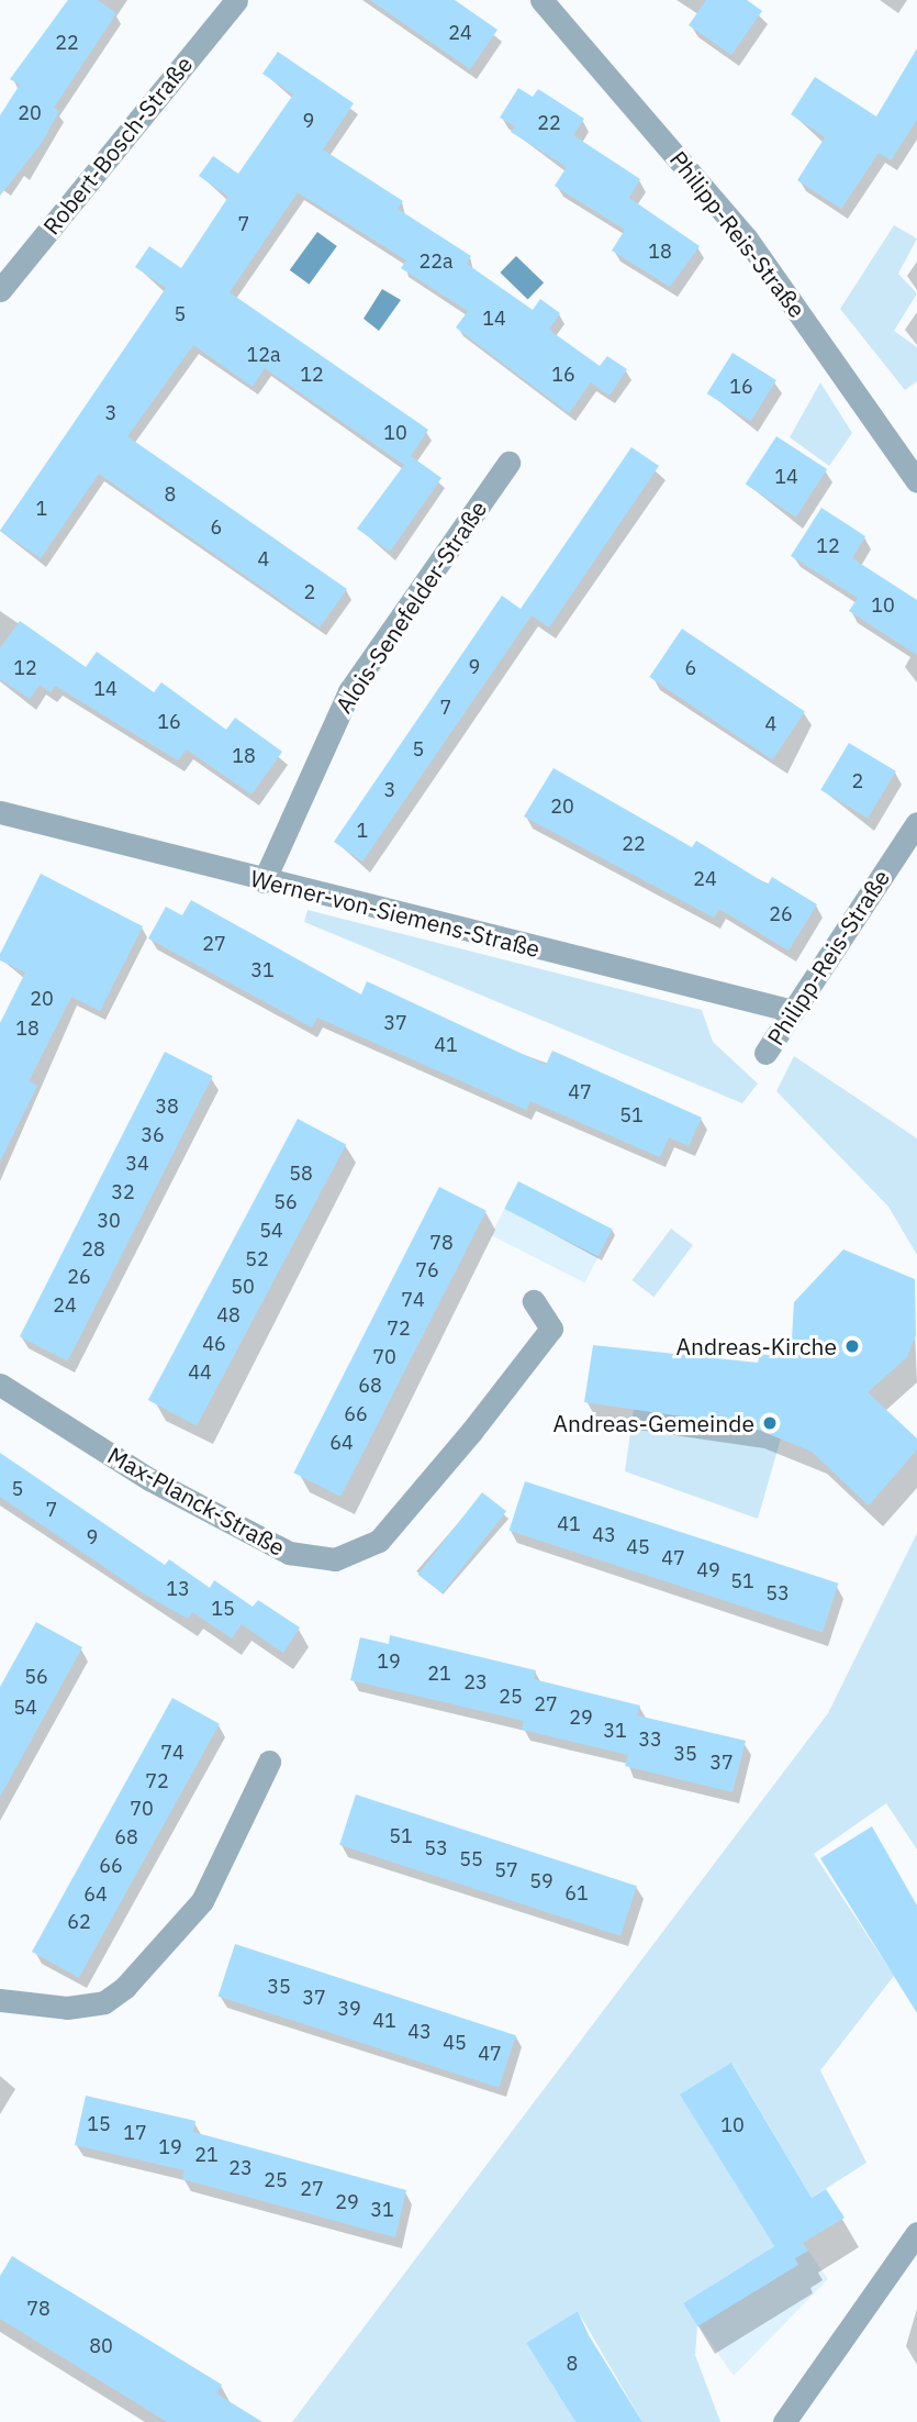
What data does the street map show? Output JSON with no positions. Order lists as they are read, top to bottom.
{
  "streets": {
    "street": [
      "Robert-Bosch-Straße",
      "Philipp-Reis-Straße",
      "Alois-Senefelder-Straße",
      "Werner-von-Siemens-Straße",
      "Max-Planck-Straße"
    ]
  },
  "crossings": [
    ["Philipp-Reis-Straße", "Werner-von-Siemens-Straße"],
    ["Alois-Senefelder-Straße", "Werner-von-Siemens-Straße"]
  ],
  "places": ["Andreas-Kirche", "Andreas-Gemeinde"],
  "house_numbers": [
    "24",
    "22",
    "20",
    "9",
    "22",
    "7",
    "18",
    "22a",
    "5",
    "14",
    "12a",
    "12",
    "16",
    "16",
    "3",
    "10",
    "14",
    "8",
    "1",
    "6",
    "12",
    "4",
    "2",
    "10",
    "9",
    "12",
    "6",
    "14",
    "7",
    "16",
    "4",
    "5",
    "18",
    "2",
    "3",
    "20",
    "1",
    "22",
    "24",
    "26",
    "27",
    "31",
    "20",
    "37",
    "18",
    "41",
    "47",
    "38",
    "51",
    "36",
    "34",
    "58",
    "32",
    "56",
    "30",
    "54",
    "78",
    "28",
    "52",
    "76",
    "26",
    "50",
    "74",
    "24",
    "48",
    "72",
    "46",
    "70",
    "44",
    "68",
    "66",
    "64",
    "5",
    "7",
    "41",
    "43",
    "9",
    "45",
    "47",
    "49",
    "51",
    "13",
    "53",
    "15",
    "19",
    "21",
    "56",
    "23",
    "25",
    "27",
    "54",
    "29",
    "31",
    "33",
    "74",
    "35",
    "37",
    "72",
    "70",
    "51",
    "68",
    "53",
    "55",
    "66",
    "57",
    "59",
    "61",
    "64",
    "62",
    "35",
    "37",
    "39",
    "41",
    "43",
    "45",
    "47",
    "15",
    "10",
    "17",
    "19",
    "21",
    "23",
    "25",
    "27",
    "29",
    "31",
    "78",
    "80",
    "8"
  ]
}
